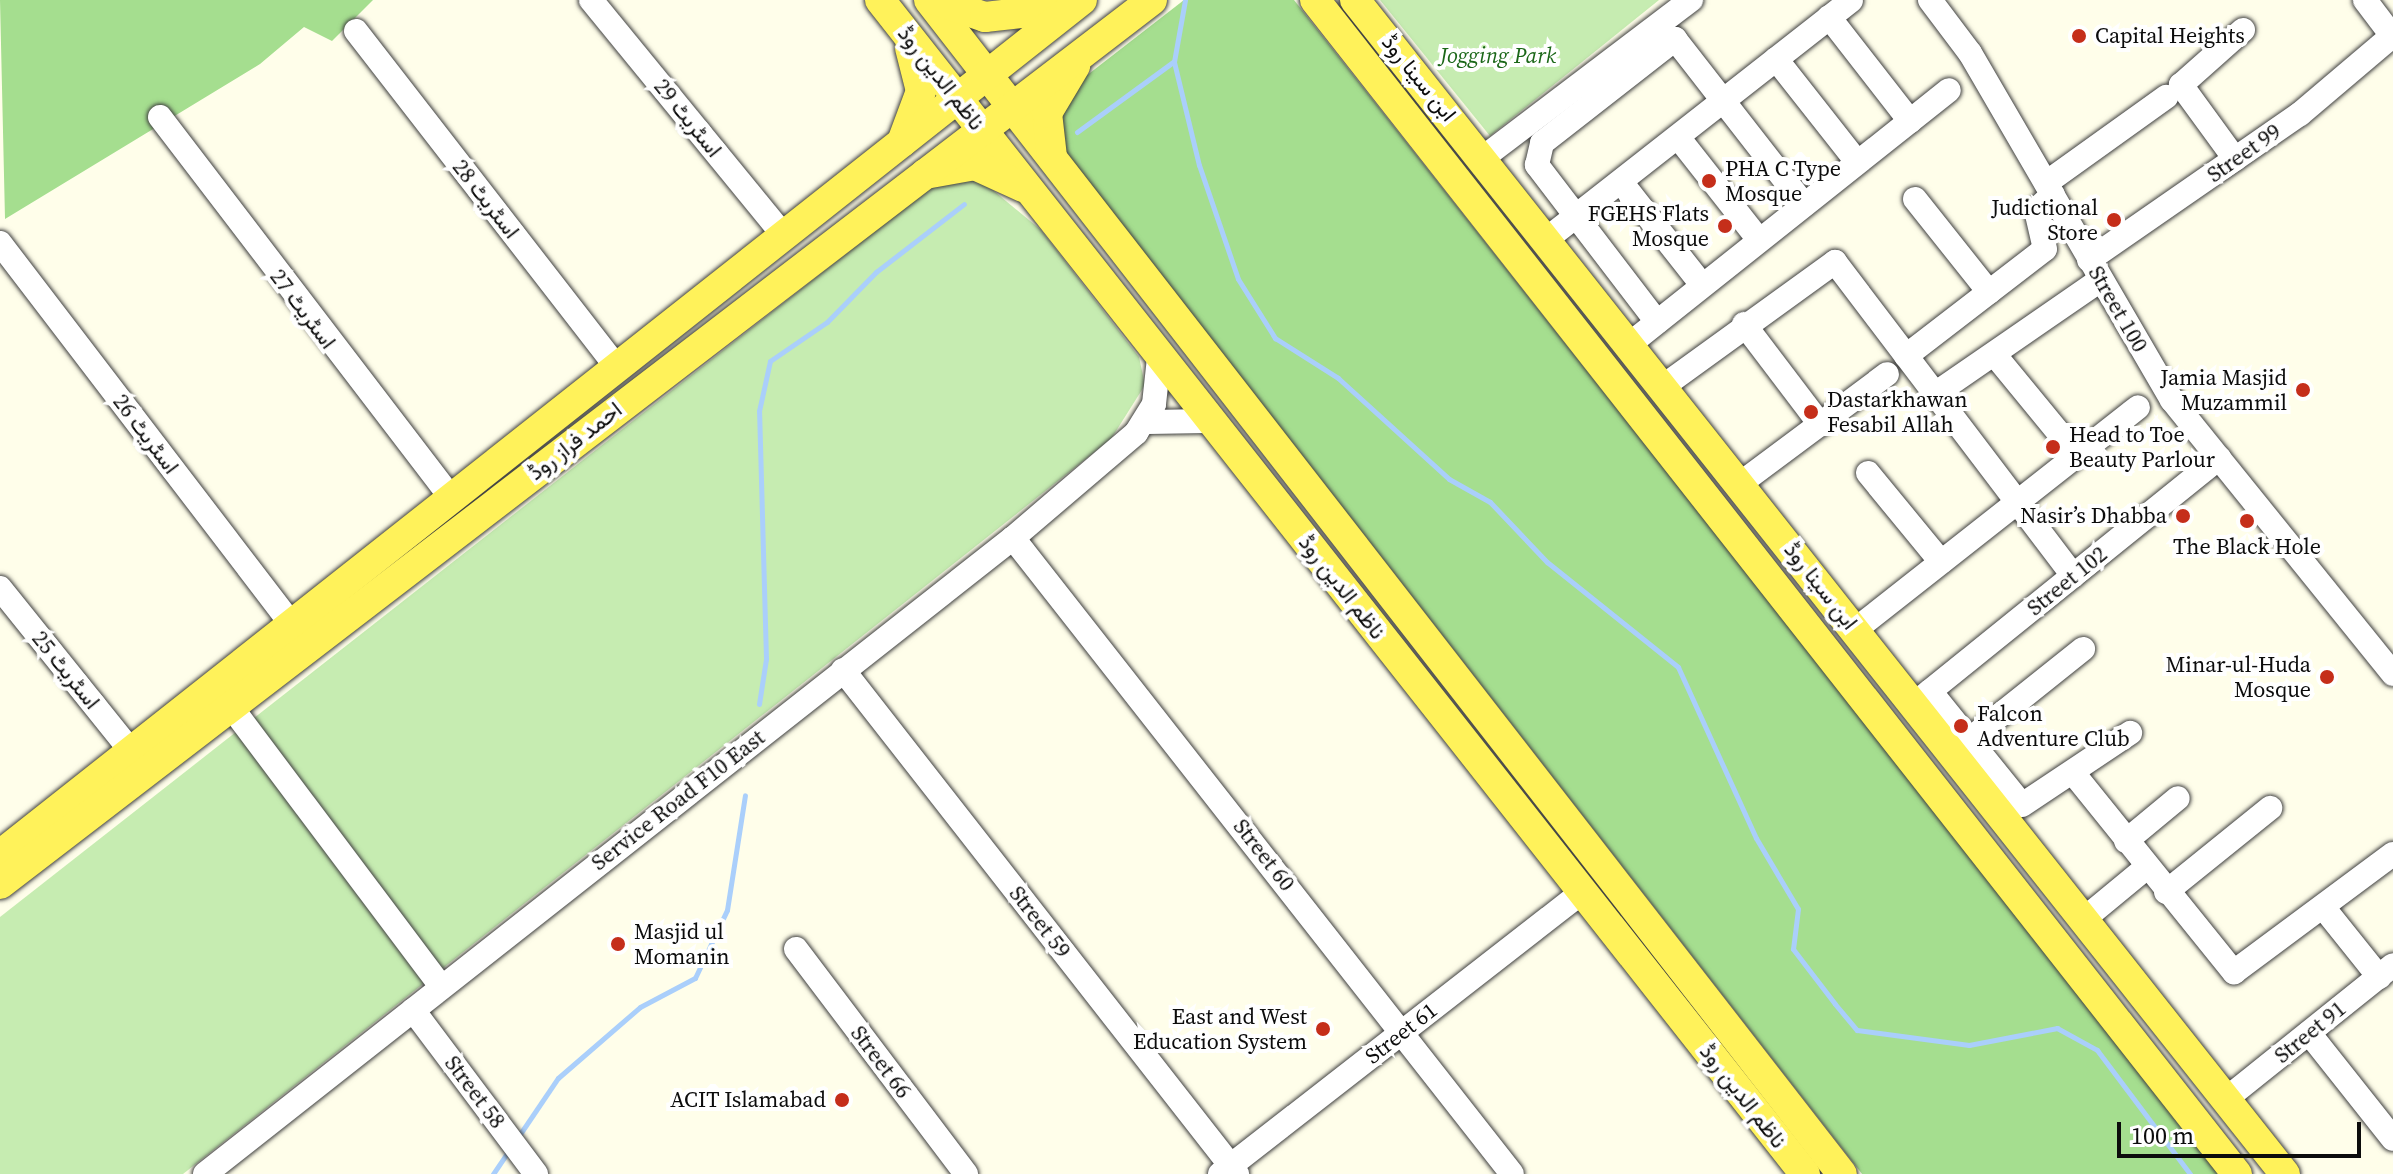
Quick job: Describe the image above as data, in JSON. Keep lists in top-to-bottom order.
{
  "streets": {
    "main road": ["ناظم الدین روڈ", "ابن سینا روڈ", "احمد فراز روڈ"],
    "street": [
      "اسٹریٹ 29",
      "Street 99",
      "اسٹریٹ 28",
      "اسٹریٹ 27",
      "Street 100",
      "اسٹریٹ 26",
      "Street 102",
      "اسٹریٹ 25",
      "Service Road F10 East",
      "Street 60",
      "Street 59",
      "Street 91",
      "Street 61",
      "Street 66",
      "Street 58"
    ]
  },
  "crossings": [
    ["ناظم الدین روڈ", "احمد فراز روڈ"],
    ["ناظم الدین روڈ", "Street 61"],
    ["ابن سینا روڈ", "Street 102"],
    ["ابن سینا روڈ", "Street 91"],
    ["اسٹریٹ 29", "احمد فراز روڈ"],
    ["Street 99", "Street 100"],
    ["اسٹریٹ 28", "احمد فراز روڈ"],
    ["اسٹریٹ 27", "احمد فراز روڈ"],
    ["Street 100", "Street 102"],
    ["اسٹریٹ 26", "احمد فراز روڈ"],
    ["احمد فراز روڈ", "اسٹریٹ 25"],
    ["Service Road F10 East", "Street 60"],
    ["Service Road F10 East", "Street 59"],
    ["Service Road F10 East", "Street 58"],
    ["Street 60", "Street 61"],
    ["Street 59", "Street 61"]
  ],
  "parks": ["Jogging Park"],
  "places": [
    "Capital Heights",
    "PHA C Type Mosque",
    "Judictional Store",
    "FGEHS Flats Mosque",
    "Jamia Masjid Muzammil",
    "Dastarkhawan Fesabil Allah",
    "Head to Toe Beauty Parlour",
    "Nasir’s Dhabba",
    "The Black Hole",
    "Minar-ul-Huda Mosque",
    "Falcon Adventure Club",
    "Masjid ul Momanin",
    "East and West Education System",
    "ACIT Islamabad"
  ],
  "scale_bar": "100 m"
}
